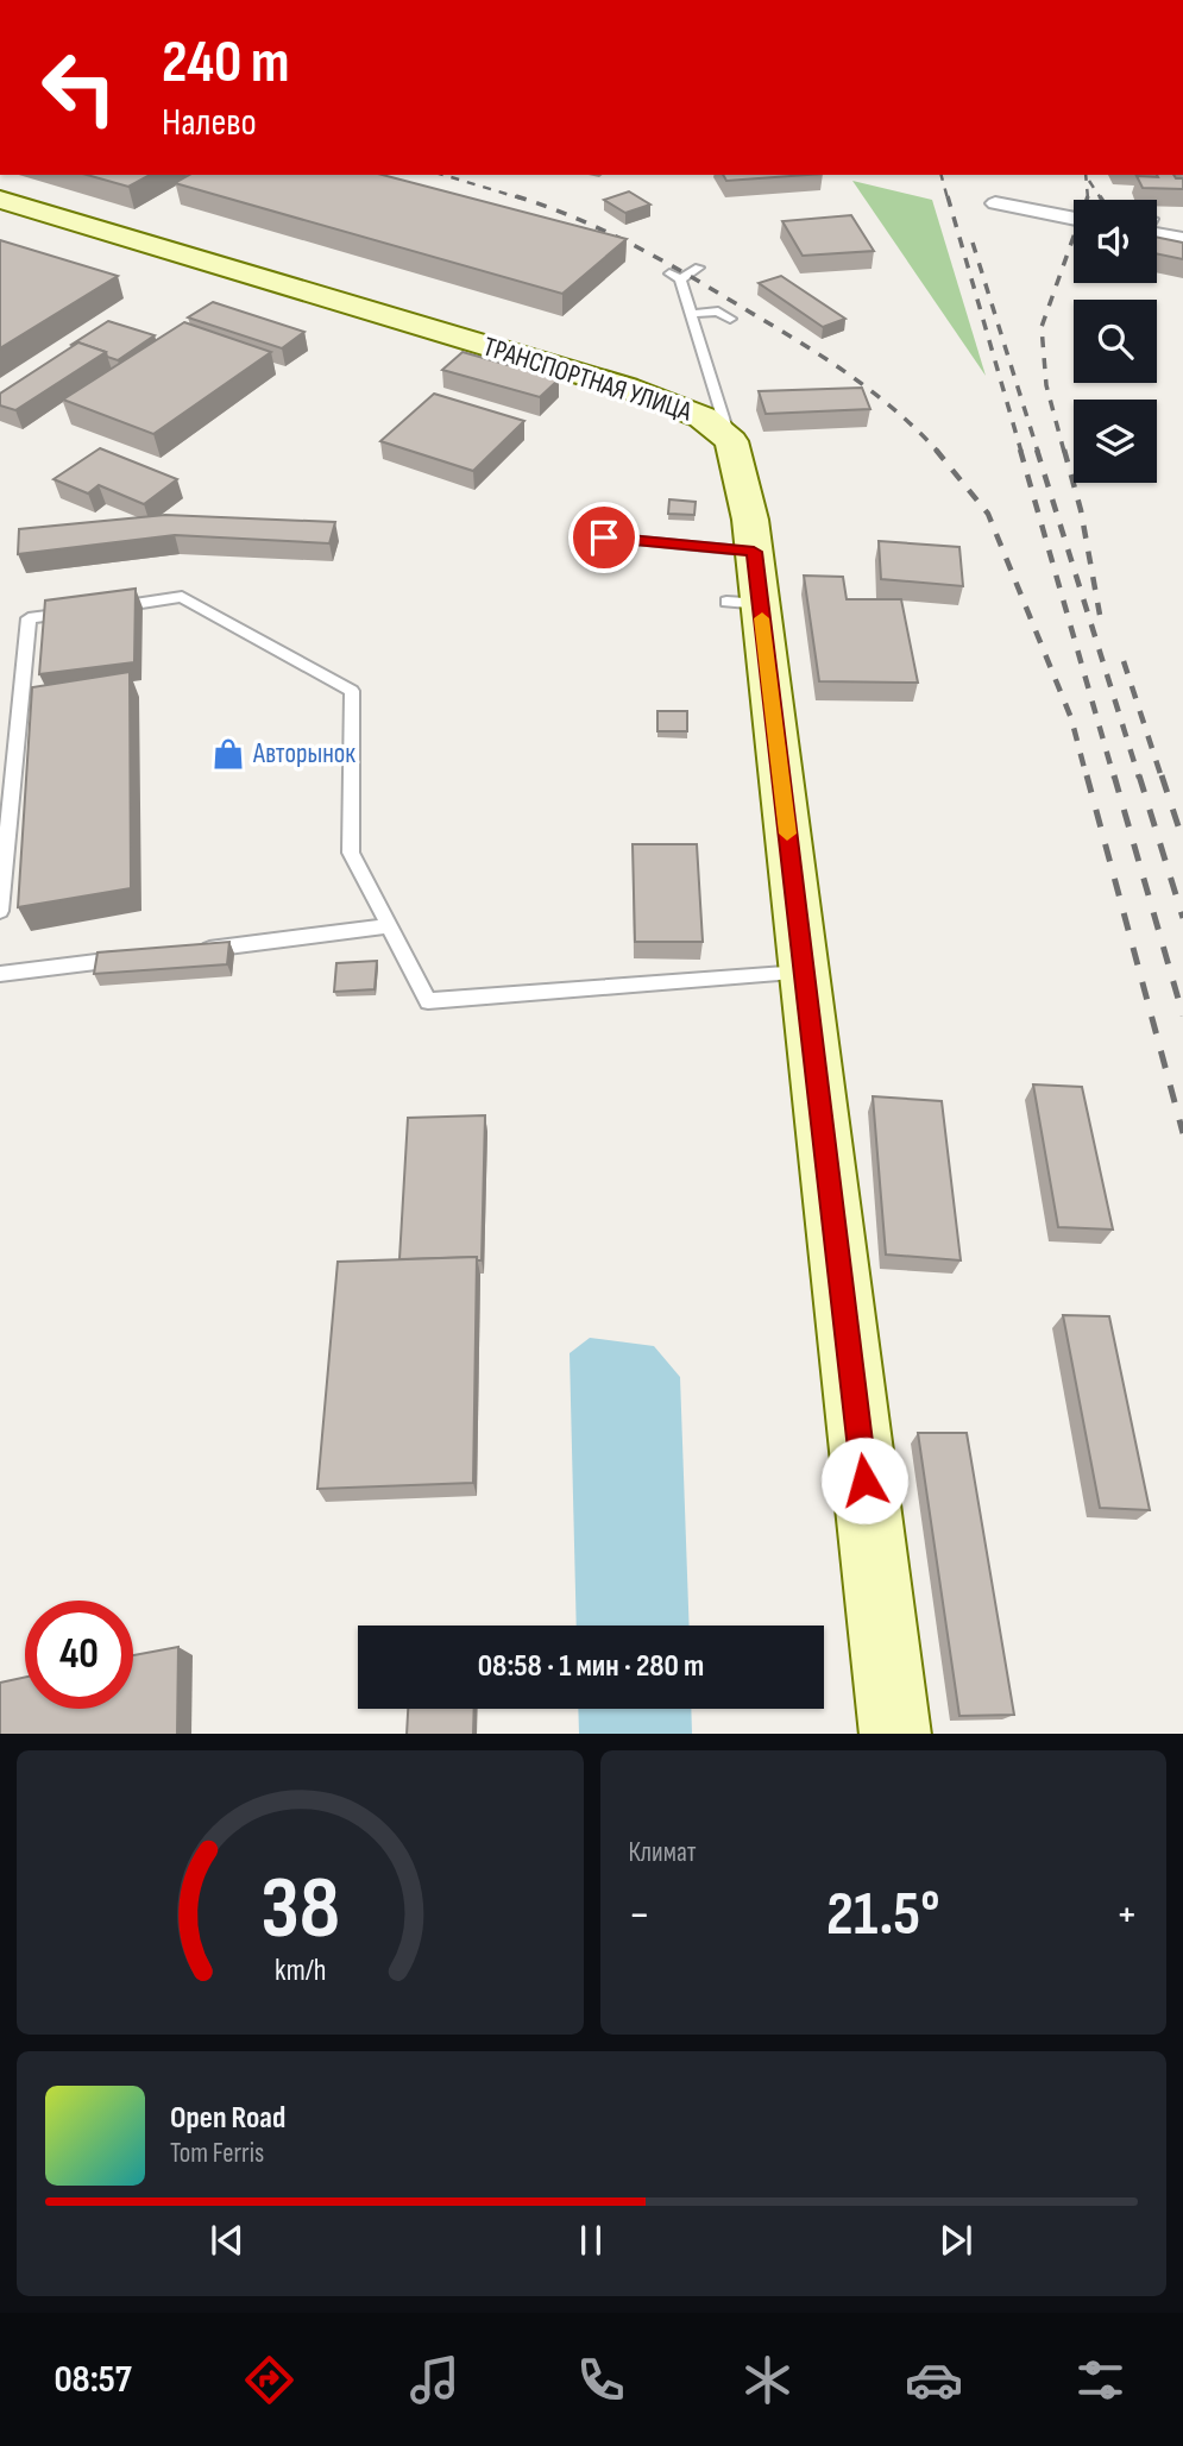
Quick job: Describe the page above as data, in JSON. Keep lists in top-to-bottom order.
{
  "streets": {
    "street": ["ТРАНСПОРТНАЯ УЛИЦА"]
  },
  "places": {
    "shop": ["Авторынок"]
  },
  "page": {
    "turn": ["240 m", "Налево"],
    "limit": "40",
    "trip": "08:58 · 1 мин · 280 m",
    "tile": "Климат",
    "heat": ["−", "21.5°", "+"],
    "song": ["Open Road", "Tom Ferris"],
    "tabs": "08:57",
    "gauge": ["38", "km/h"]
  }
}
